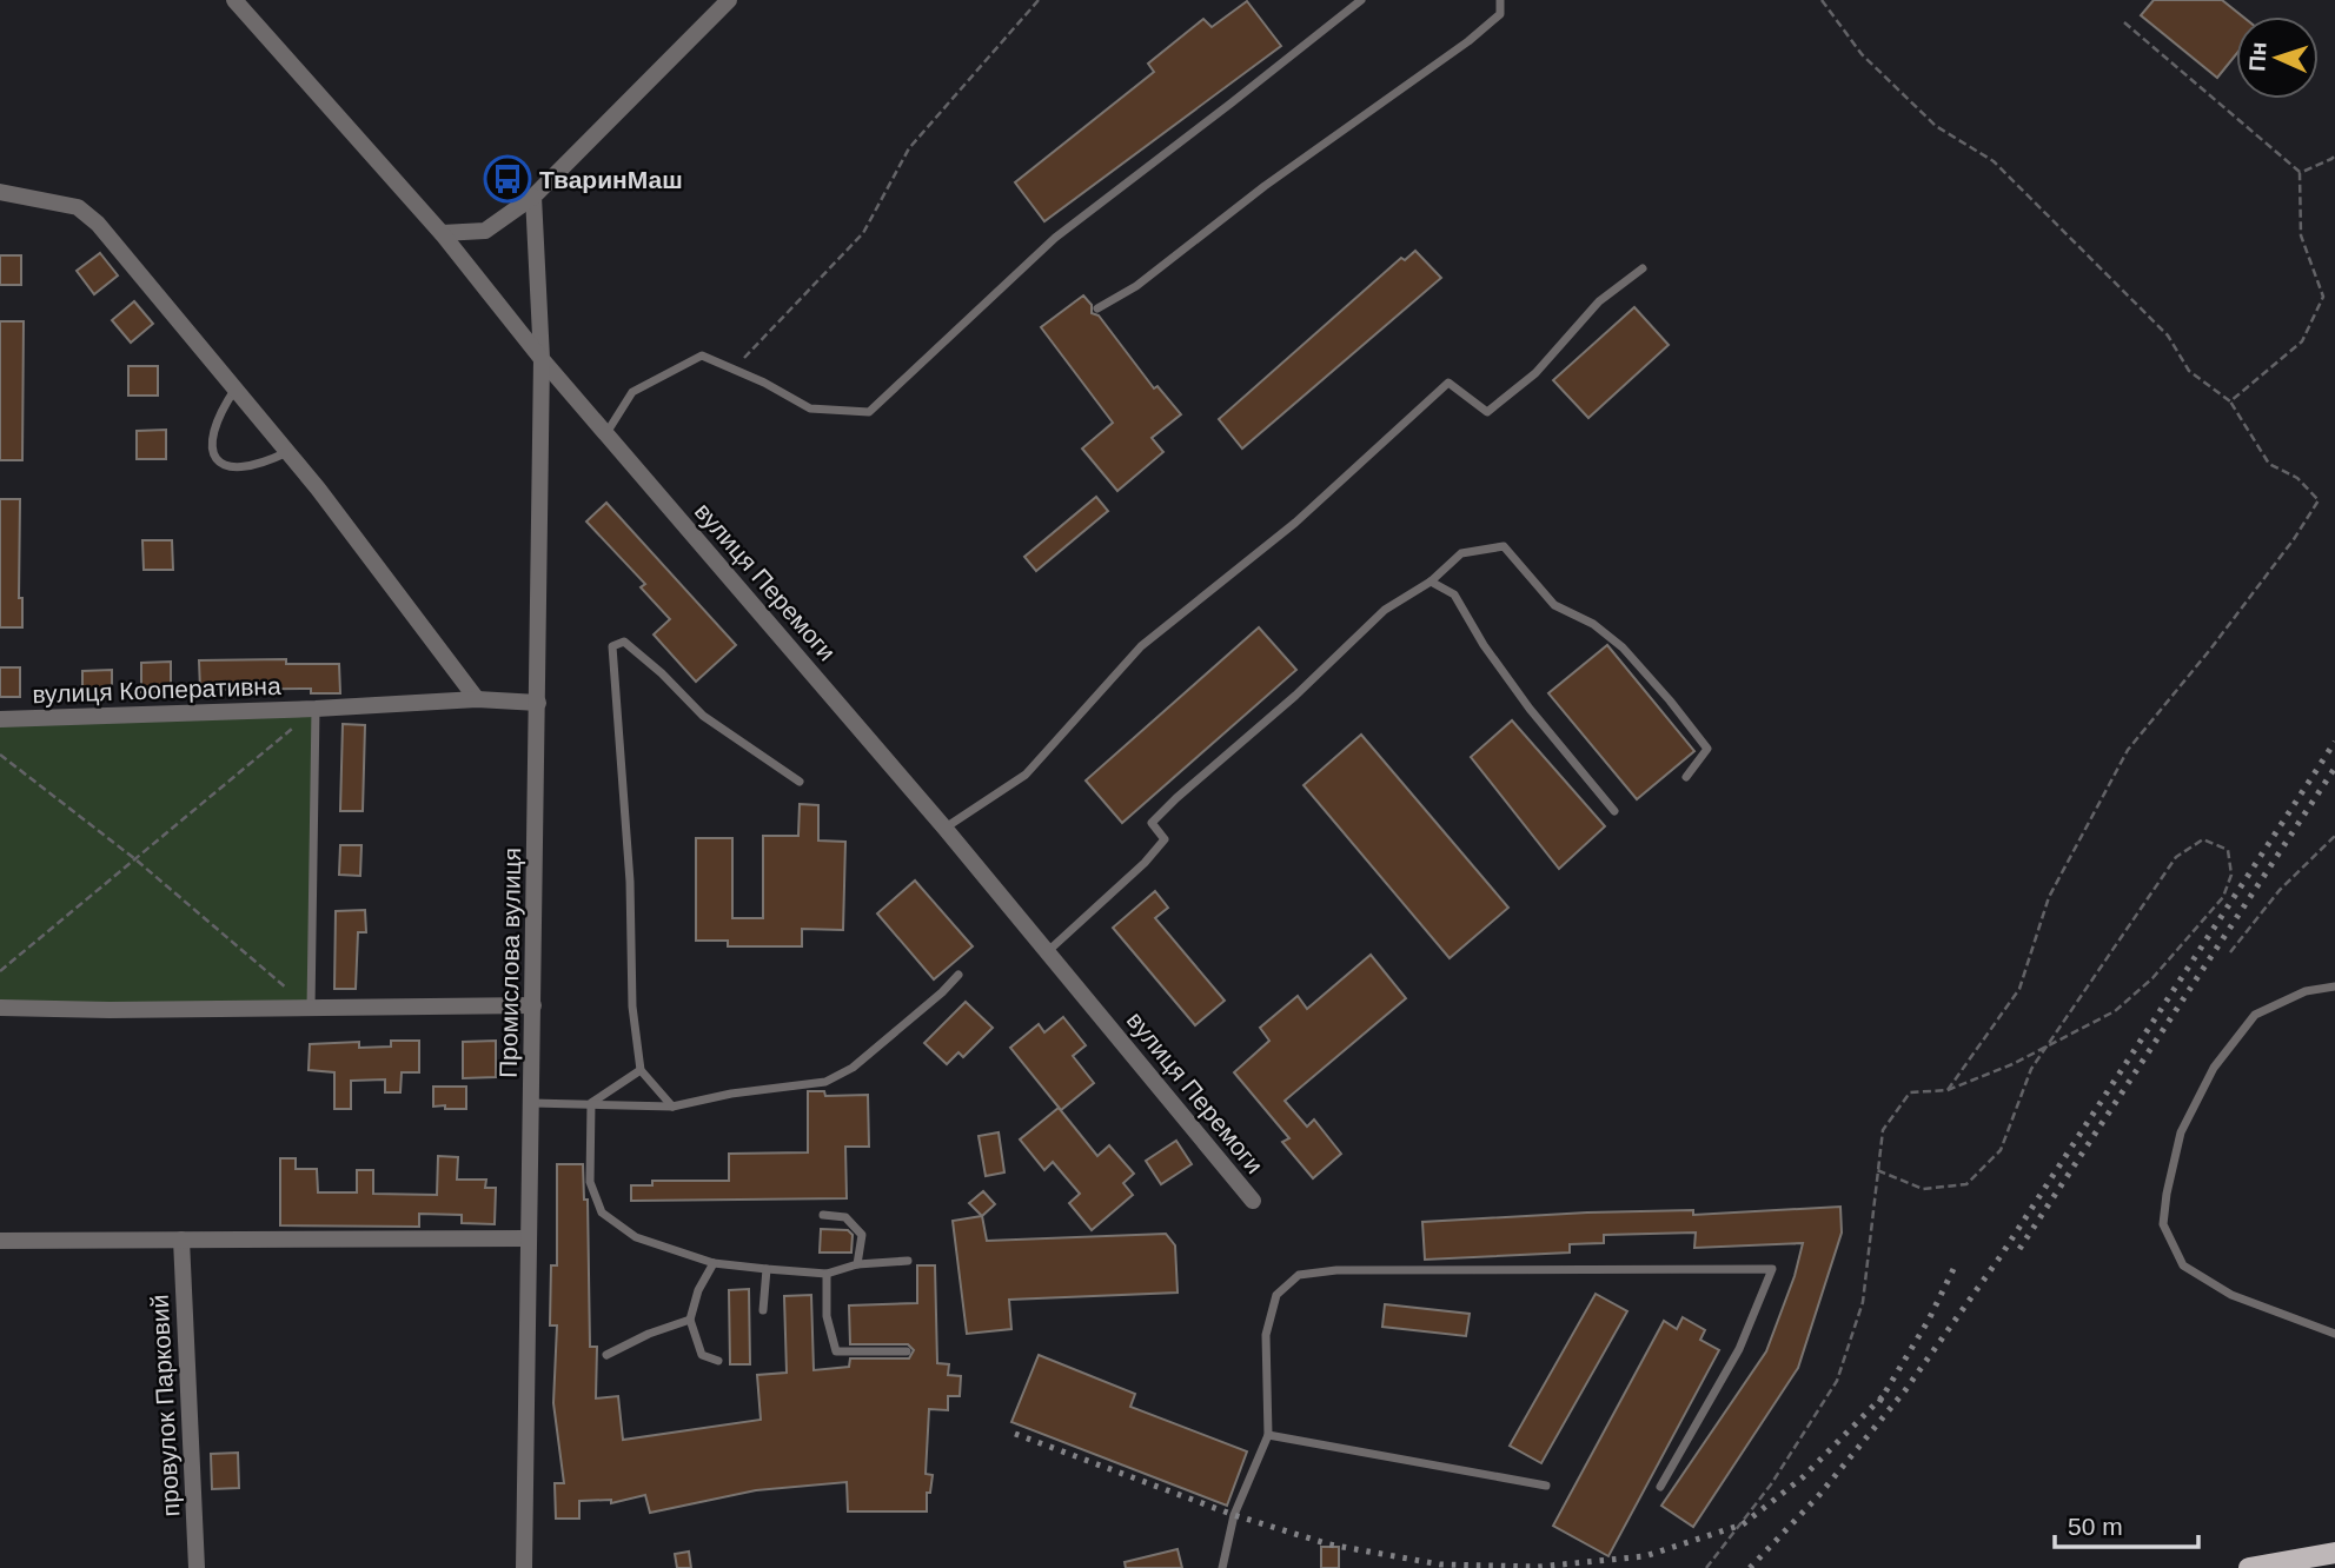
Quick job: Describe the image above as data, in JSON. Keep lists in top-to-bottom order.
{
  "streets": {
    "street": [
      "вулиця Перемоги",
      "вулиця Кооперативна",
      "Промислова вулиця",
      "провулок Парковий"
    ]
  },
  "crossings": [
    ["вулиця Перемоги", "Промислова вулиця"],
    ["вулиця Кооперативна", "Промислова вулиця"]
  ],
  "places": {
    "bus stop": ["ТваринМаш"]
  },
  "scale_bar": "50 m",
  "north": "left"
}
